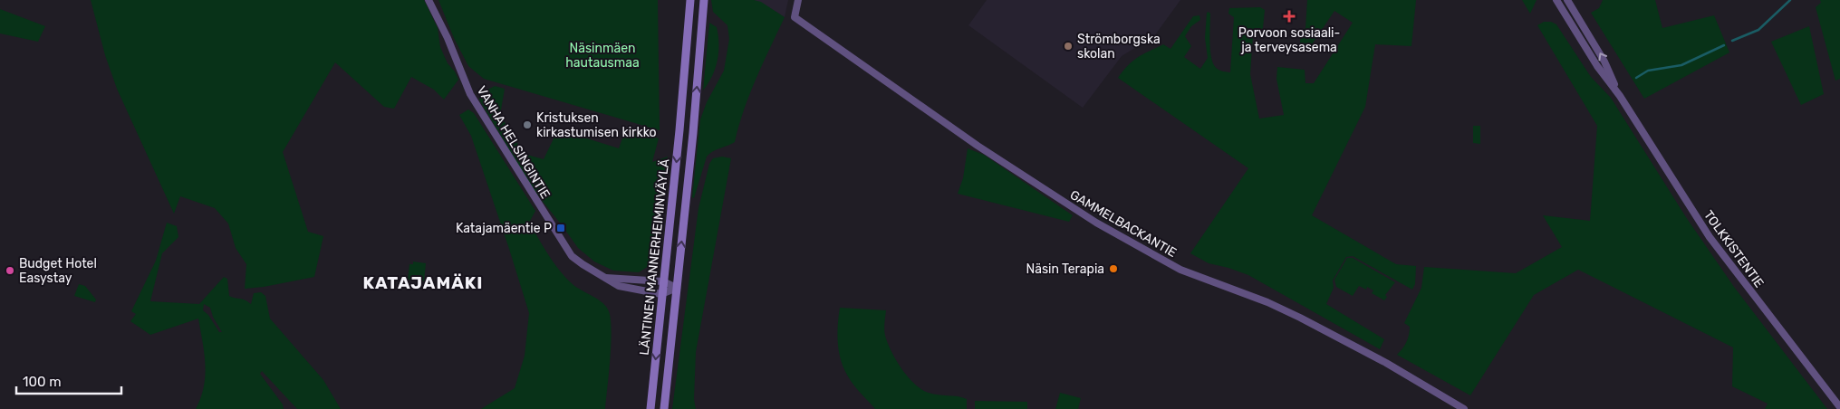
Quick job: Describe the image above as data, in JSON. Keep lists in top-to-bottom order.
{
  "streets": {
    "main road": ["LÄNTINEN MANNERHEIMINVÄYLÄ"],
    "street": ["VANHA HELSINGINTIE", "GAMMELBACKANTIE", "TOLKKISTENTIE"]
  },
  "crossings": [
    ["VANHA HELSINGINTIE", "LÄNTINEN MANNERHEIMINVÄYLÄ"]
  ],
  "districts": ["KATAJAMÄKI"],
  "parks": ["Näsinmäen hautausmaa"],
  "places": {
    "health": ["Porvoon sosiaali- ja terveysasema"],
    "other": [
      "Strömborgska skolan",
      "Kristuksen kirkastumisen kirkko",
      "Näsin Terapia",
      "Budget Hotel Easystay"
    ],
    "transit": ["Katajamäentie P"]
  },
  "scale_bar": "100 m"
}
